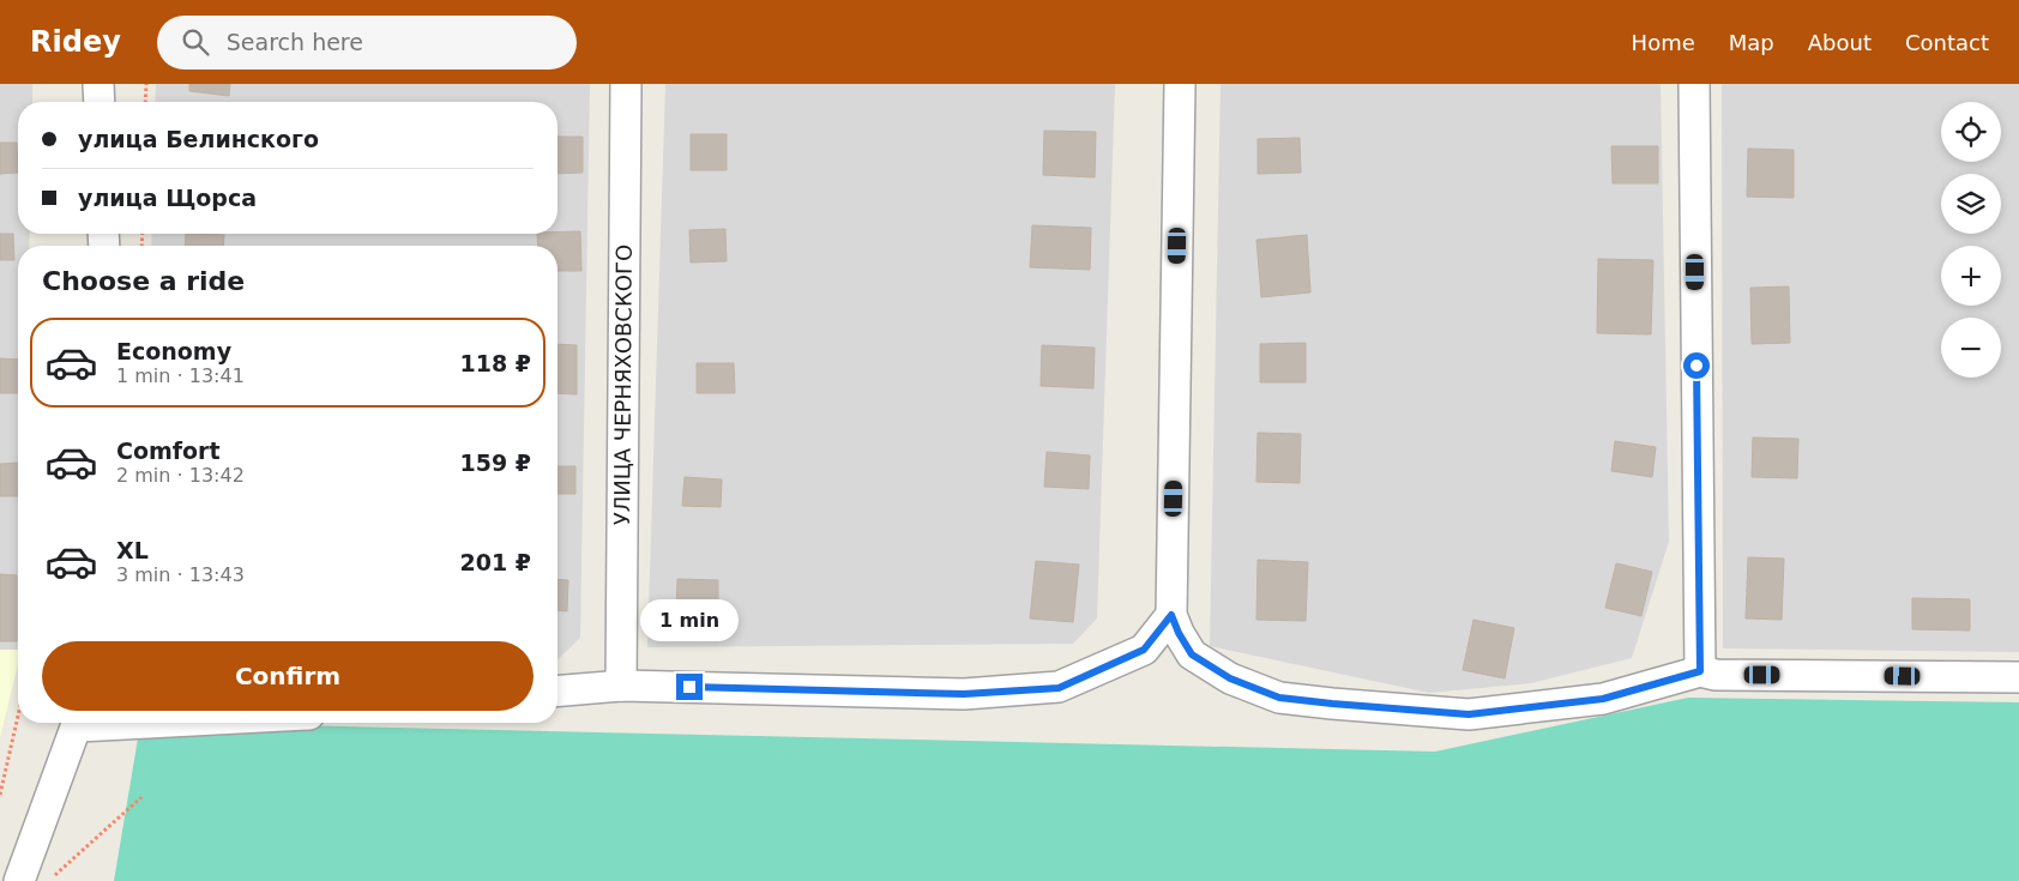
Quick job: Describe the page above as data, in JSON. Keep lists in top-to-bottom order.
{
  "streets": {
    "street": ["УЛИЦА ЧЕРНЯХОВСКОГО"]
  },
  "page": {
    "header": "Ridey",
    "search": "Search here",
    "nav": [
      "Home",
      "Map",
      "About",
      "Contact"
    ],
    "map_buttons": ["+", "−"],
    "banner": ["улица Белинского", "улица Щорса"],
    "heading": "Choose a ride",
    "list": [
      {
        "name": "Economy",
        "note": "1 min · 13:41",
        "value": "118 ₽"
      },
      {
        "name": "Comfort",
        "note": "2 min · 13:42",
        "value": "159 ₽"
      },
      {
        "name": "XL",
        "note": "3 min · 13:43",
        "value": "201 ₽"
      }
    ],
    "bubble": "1 min",
    "buttons": "Confirm"
  }
}
